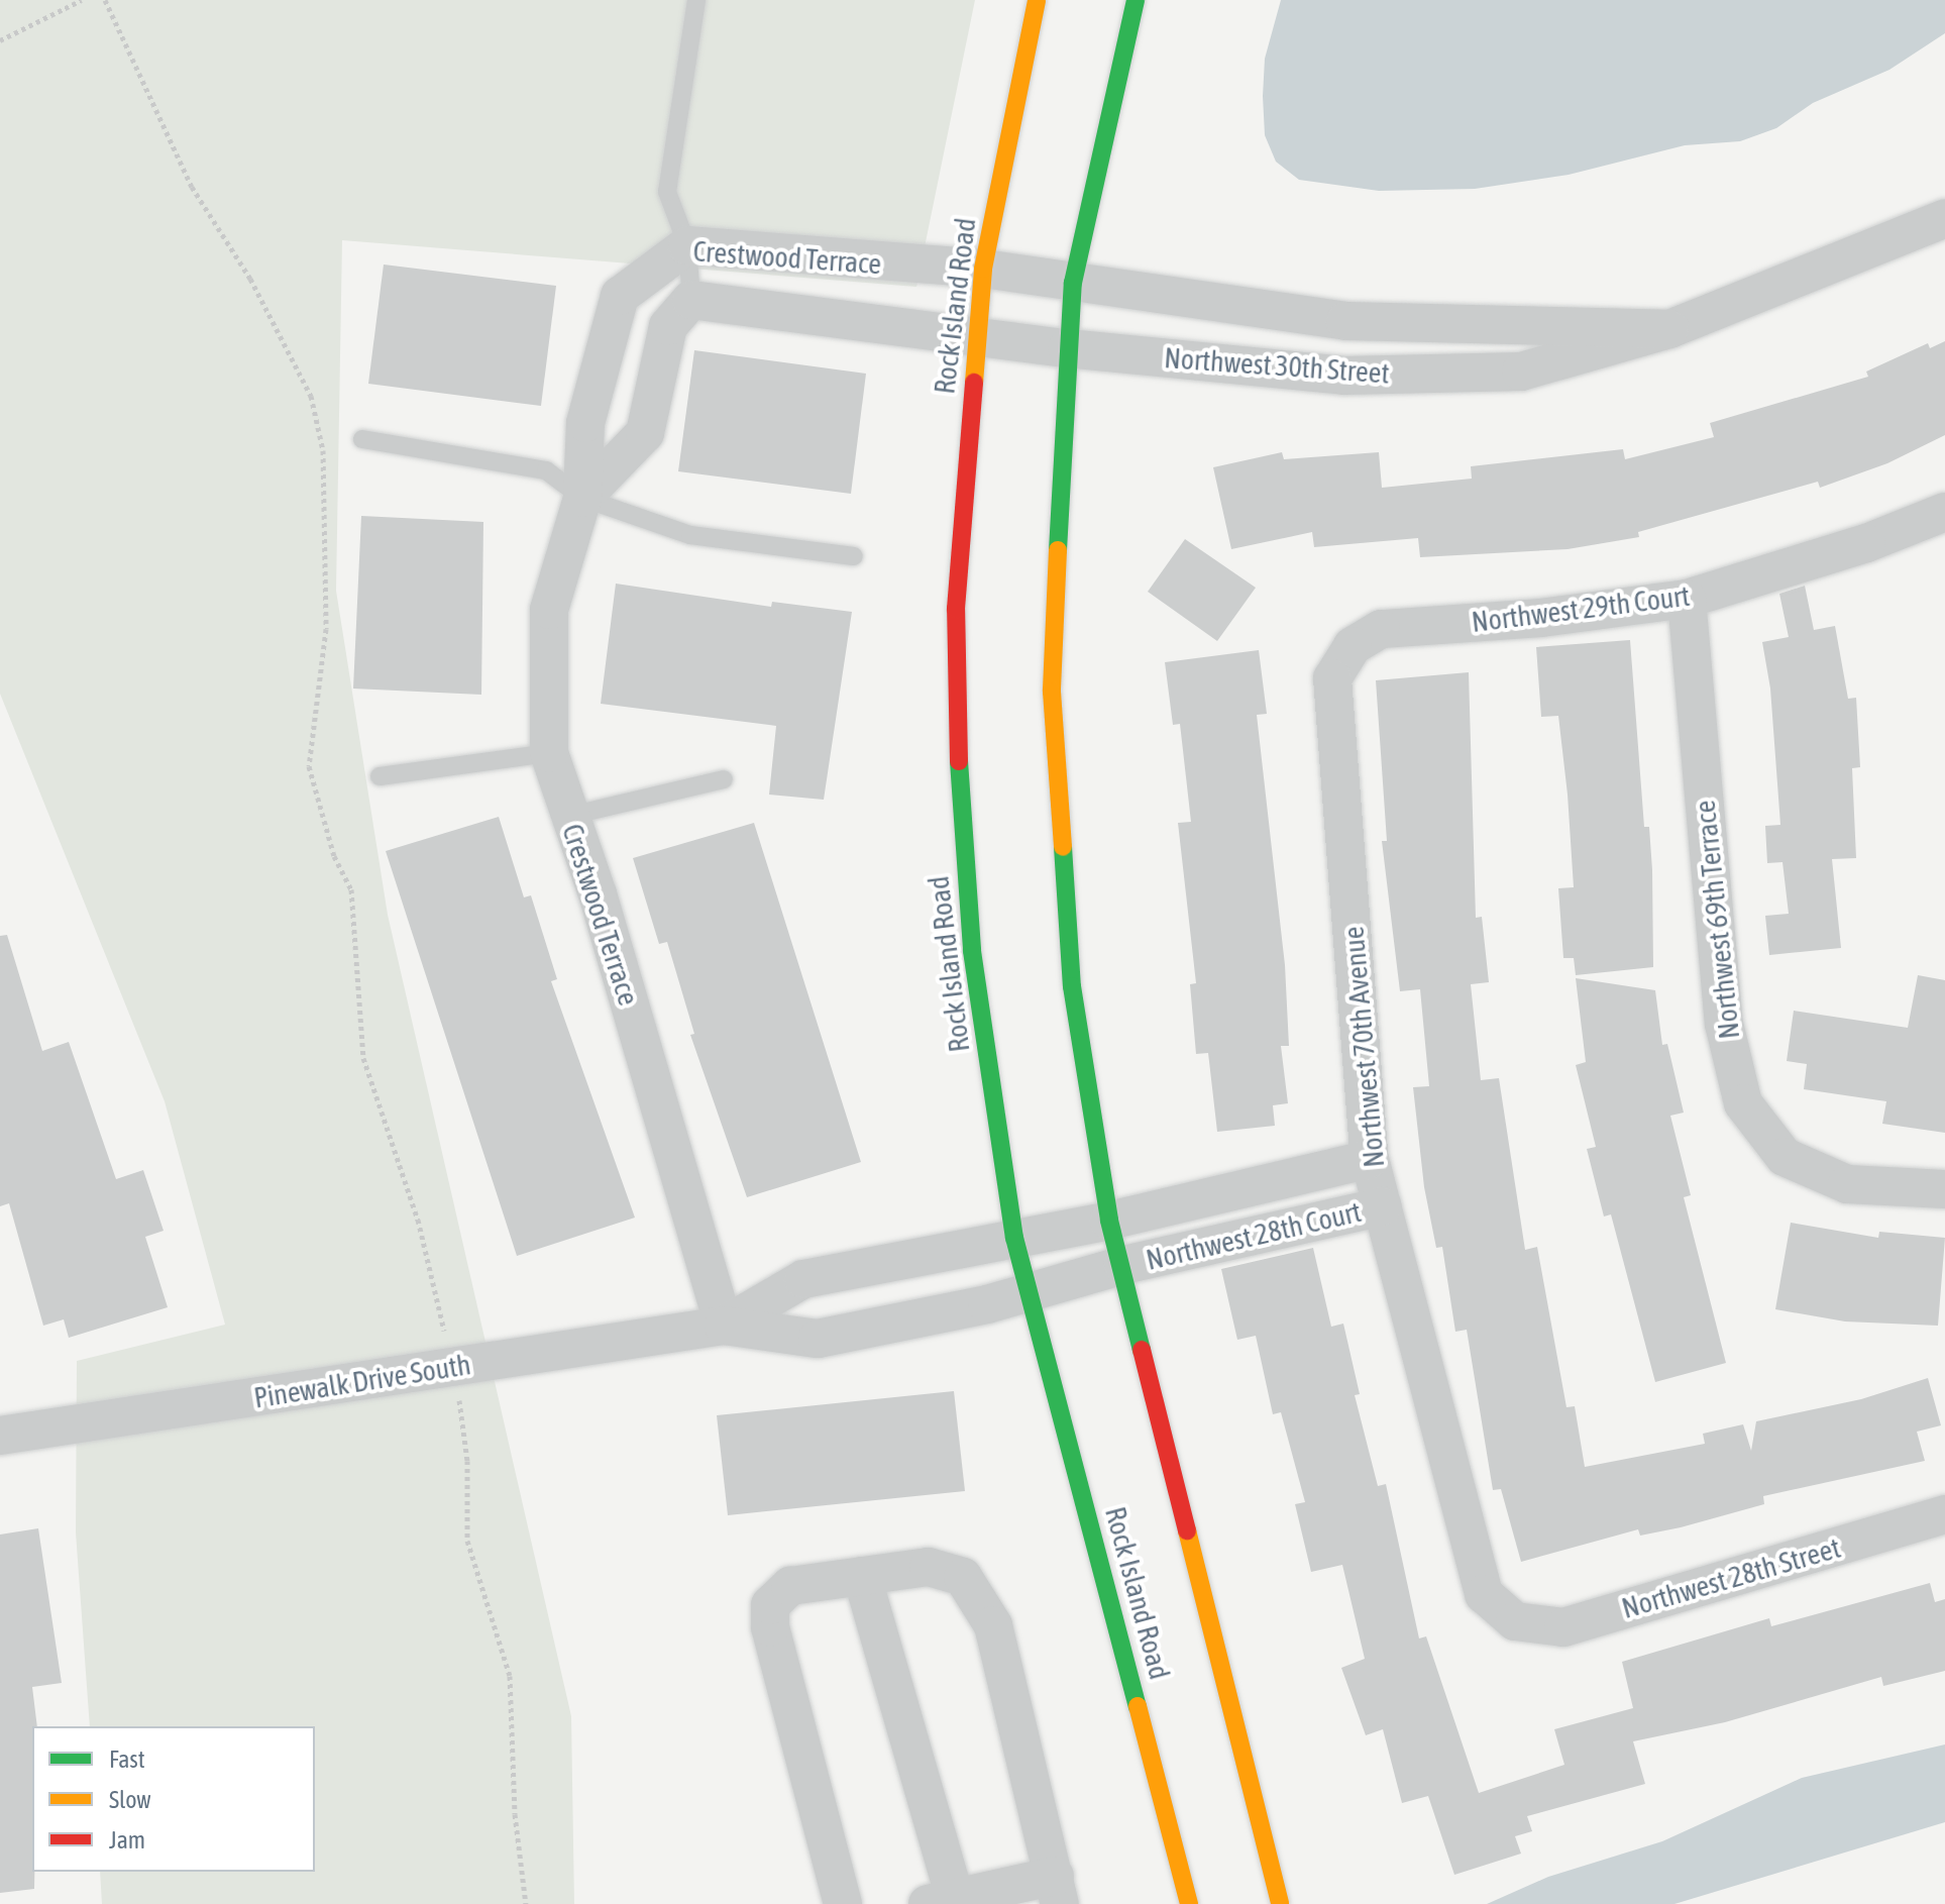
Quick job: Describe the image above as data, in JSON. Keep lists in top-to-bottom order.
{
  "streets": {
    "main road": ["Rock Island Road"],
    "street": [
      "Crestwood Terrace",
      "Northwest 30th Street",
      "Northwest 29th Court",
      "Northwest 69th Terrace",
      "Northwest 70th Avenue",
      "Northwest 28th Court",
      "Pinewalk Drive South",
      "Northwest 28th Street"
    ]
  },
  "crossings": [
    ["Crestwood Terrace", "Rock Island Road"],
    ["Crestwood Terrace", "Northwest 30th Street"],
    ["Crestwood Terrace", "Pinewalk Drive South"],
    ["Rock Island Road", "Northwest 30th Street"],
    ["Rock Island Road", "Pinewalk Drive South"],
    ["Northwest 29th Court", "Northwest 69th Terrace"],
    ["Northwest 29th Court", "Northwest 70th Avenue"],
    ["Northwest 70th Avenue", "Northwest 28th Court"],
    ["Northwest 70th Avenue", "Northwest 28th Street"],
    ["Northwest 28th Court", "Pinewalk Drive South"]
  ],
  "legend": ["Fast", "Slow", "Jam"]
}
